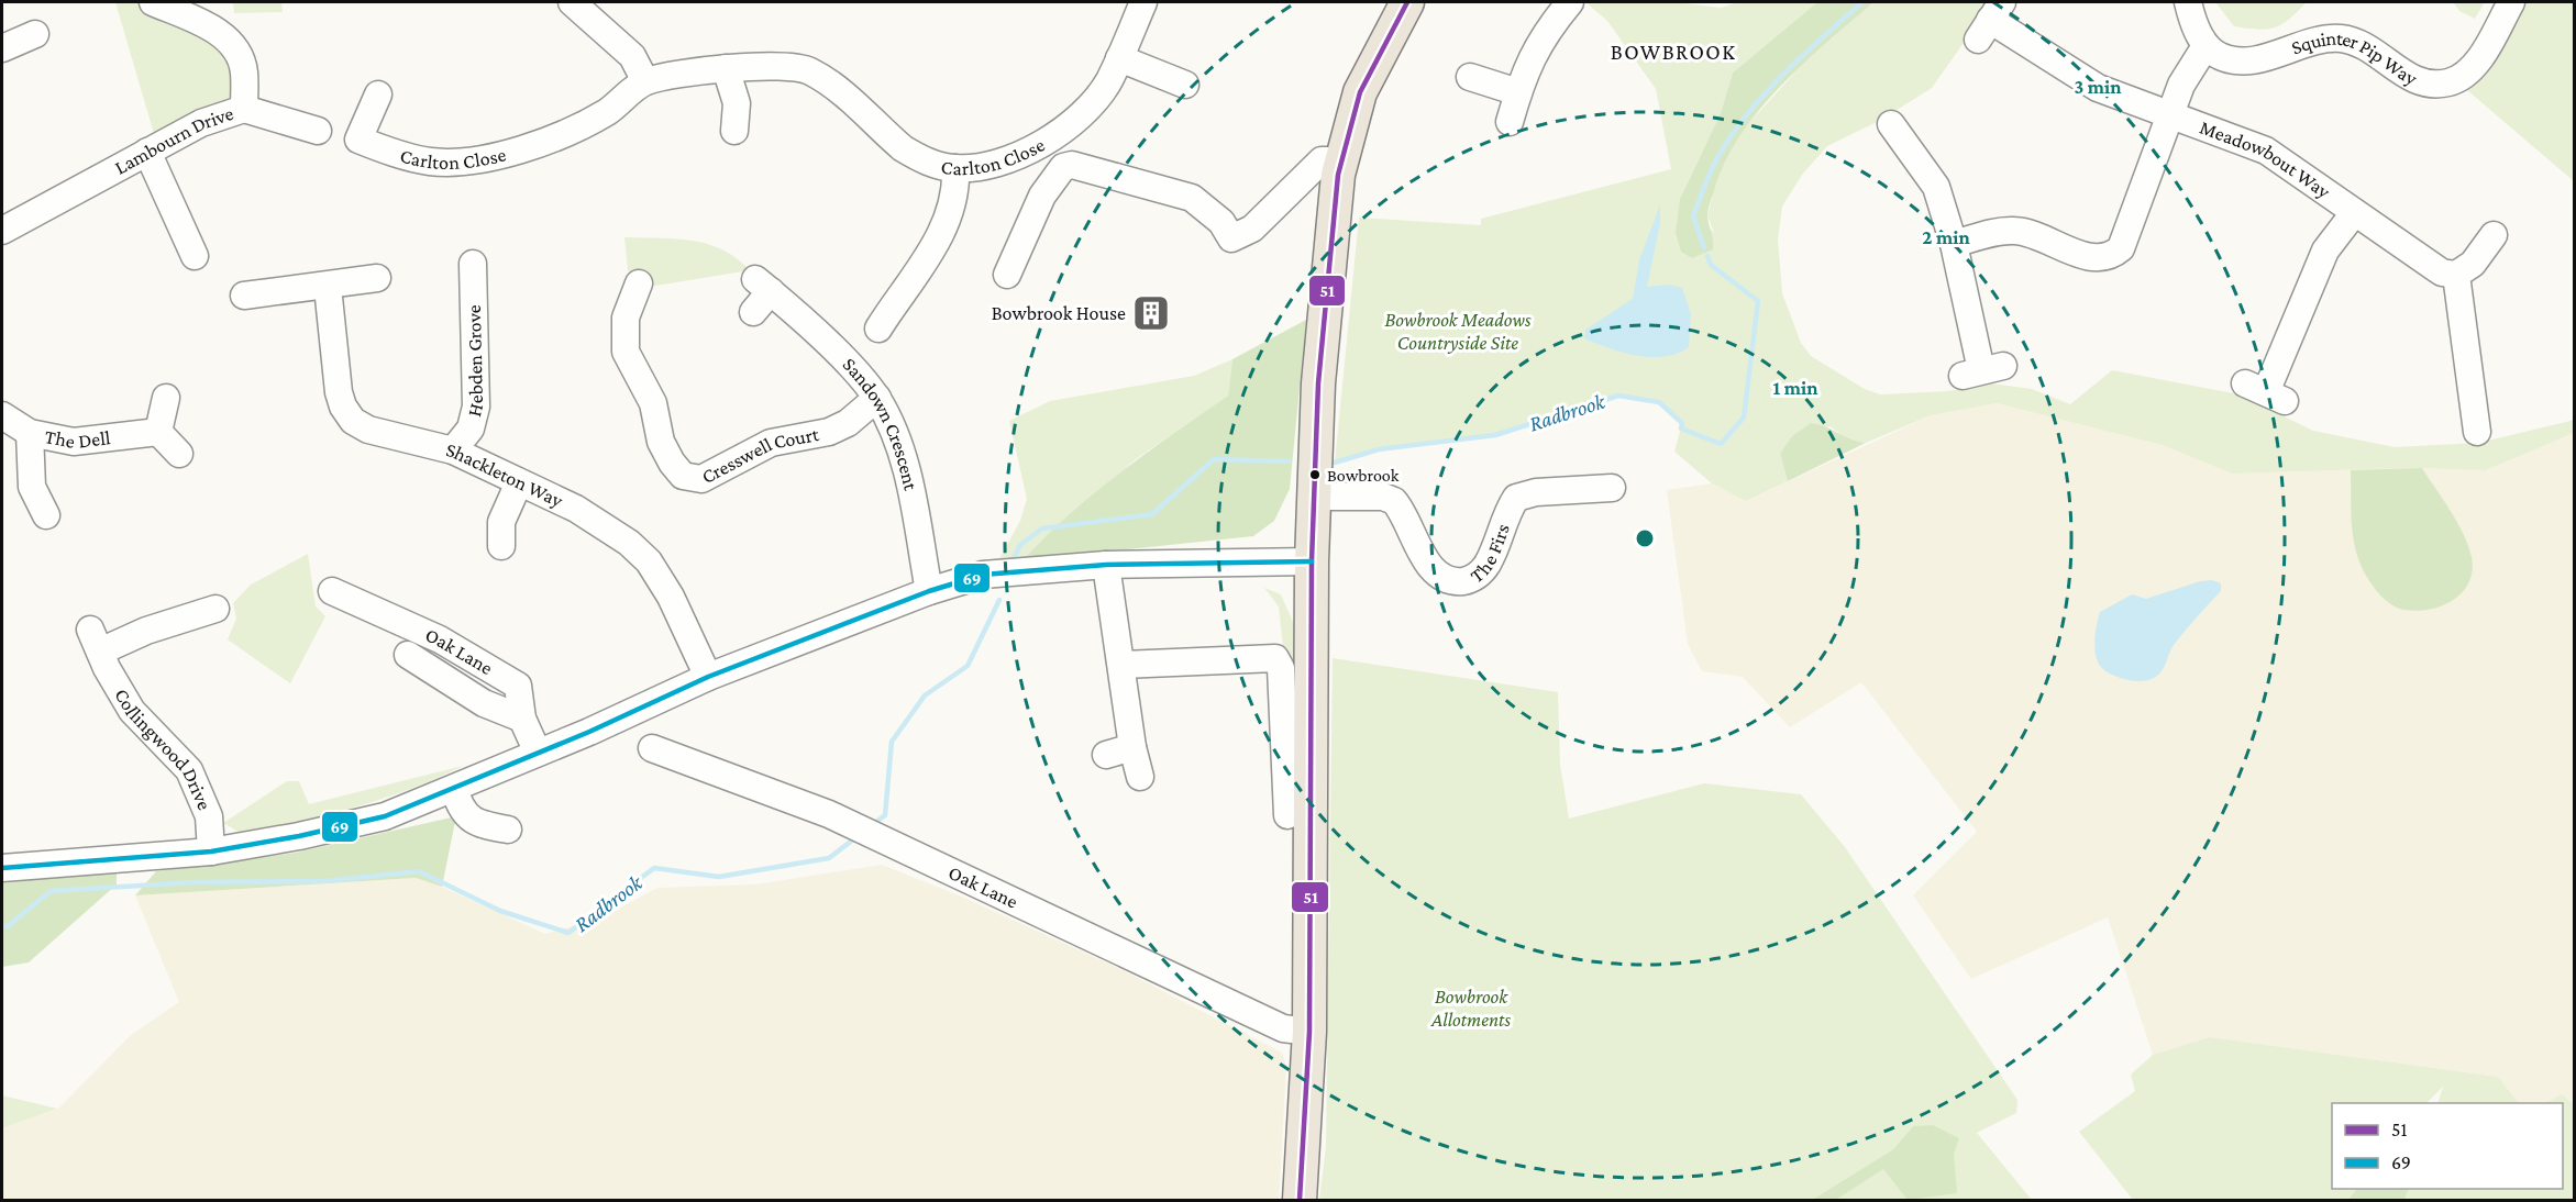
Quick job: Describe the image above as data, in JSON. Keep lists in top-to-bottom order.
{
  "streets": {
    "street": [
      "Squinter Pip Way",
      "Lambourn Drive",
      "Carlton Close",
      "Meadowbout Way",
      "Hebden Grove",
      "Sandown Crescent",
      "The Dell",
      "Cresswell Court",
      "Shackleton Way",
      "The Firs",
      "Oak Lane",
      "Collingwood Drive"
    ]
  },
  "crossings": [
    ["Squinter Pip Way", "Meadowbout Way"],
    ["Lambourn Drive", "Carlton Close"],
    ["Hebden Grove", "Shackleton Way"],
    ["Sandown Crescent", "Cresswell Court"]
  ],
  "districts": ["BOWBROOK"],
  "water": ["Radbrook"],
  "parks": ["Bowbrook Meadows Countryside Site", "Bowbrook Allotments"],
  "places": {
    "building": ["Bowbrook House"],
    "other": ["Bowbrook"]
  },
  "lines": ["transit line 51", "transit line 69"],
  "legend": ["51", "69"],
  "rings": ["3 min", "2 min", "1 min"]
}
